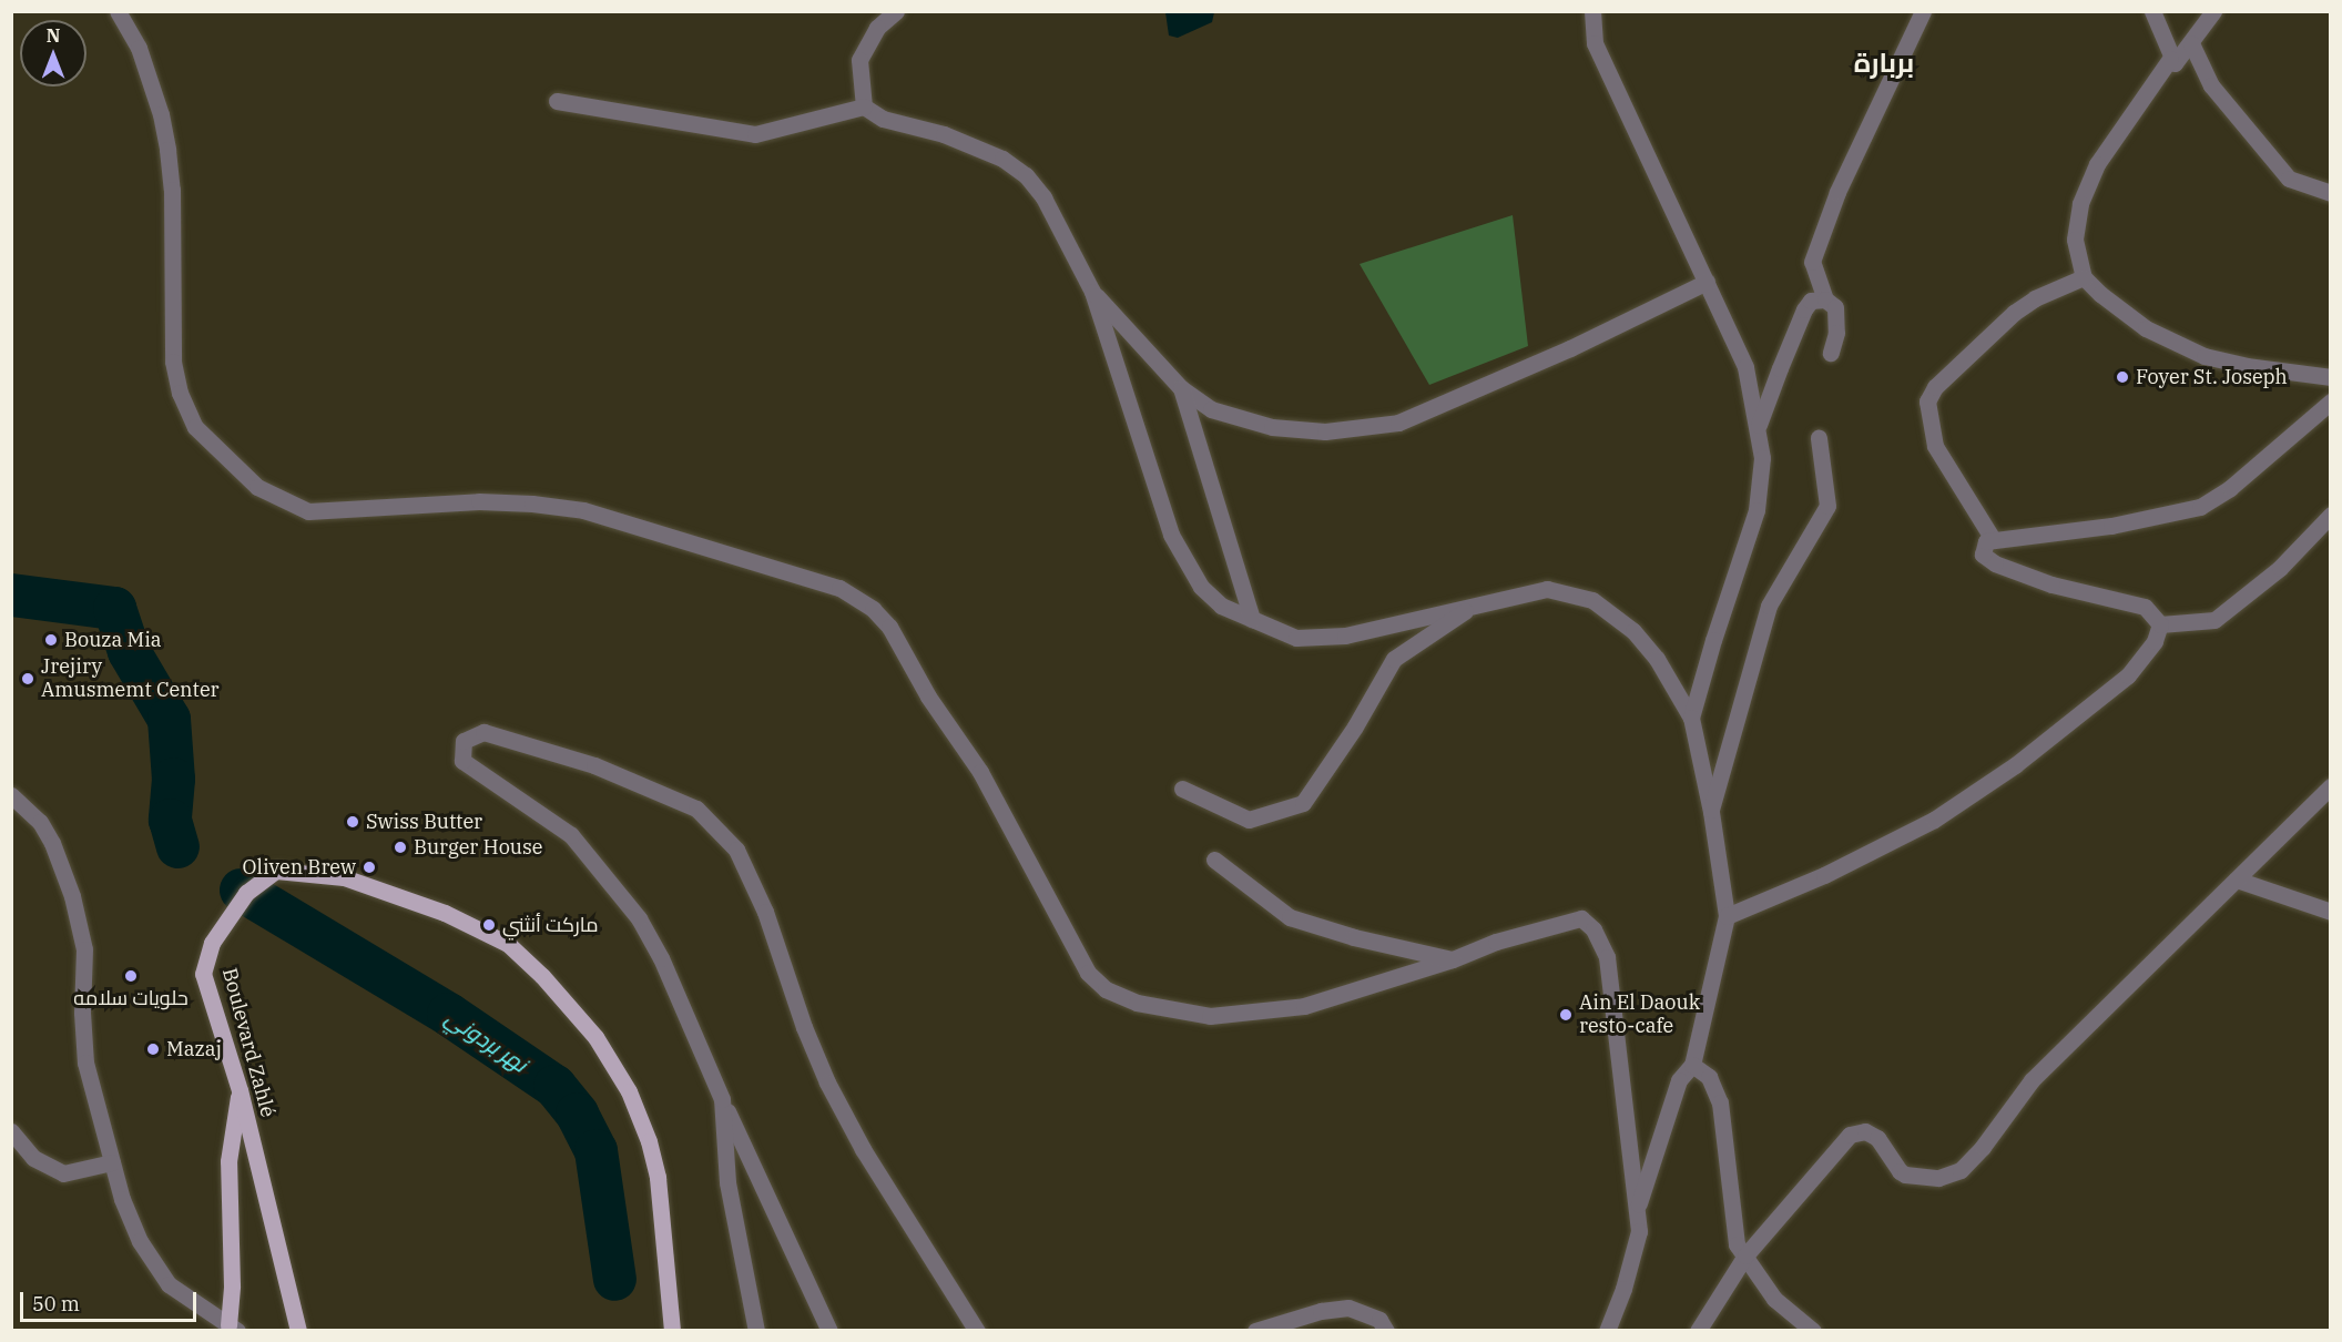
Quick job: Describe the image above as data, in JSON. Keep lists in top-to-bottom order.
{
  "streets": {
    "main road": ["Boulevard Zahlé"]
  },
  "districts": ["بربارة"],
  "water": ["نهر بردوني"],
  "places": [
    "Foyer St. Joseph",
    "Bouza Mia",
    "Jrejiry Amusmemt Center",
    "Swiss Butter",
    "Burger House",
    "Oliven Brew",
    "ماركت أنثني",
    "حلويات سلامه",
    "Ain El Daouk resto-cafe",
    "Mazaj"
  ],
  "scale_bar": "50 m",
  "north": "top"
}
